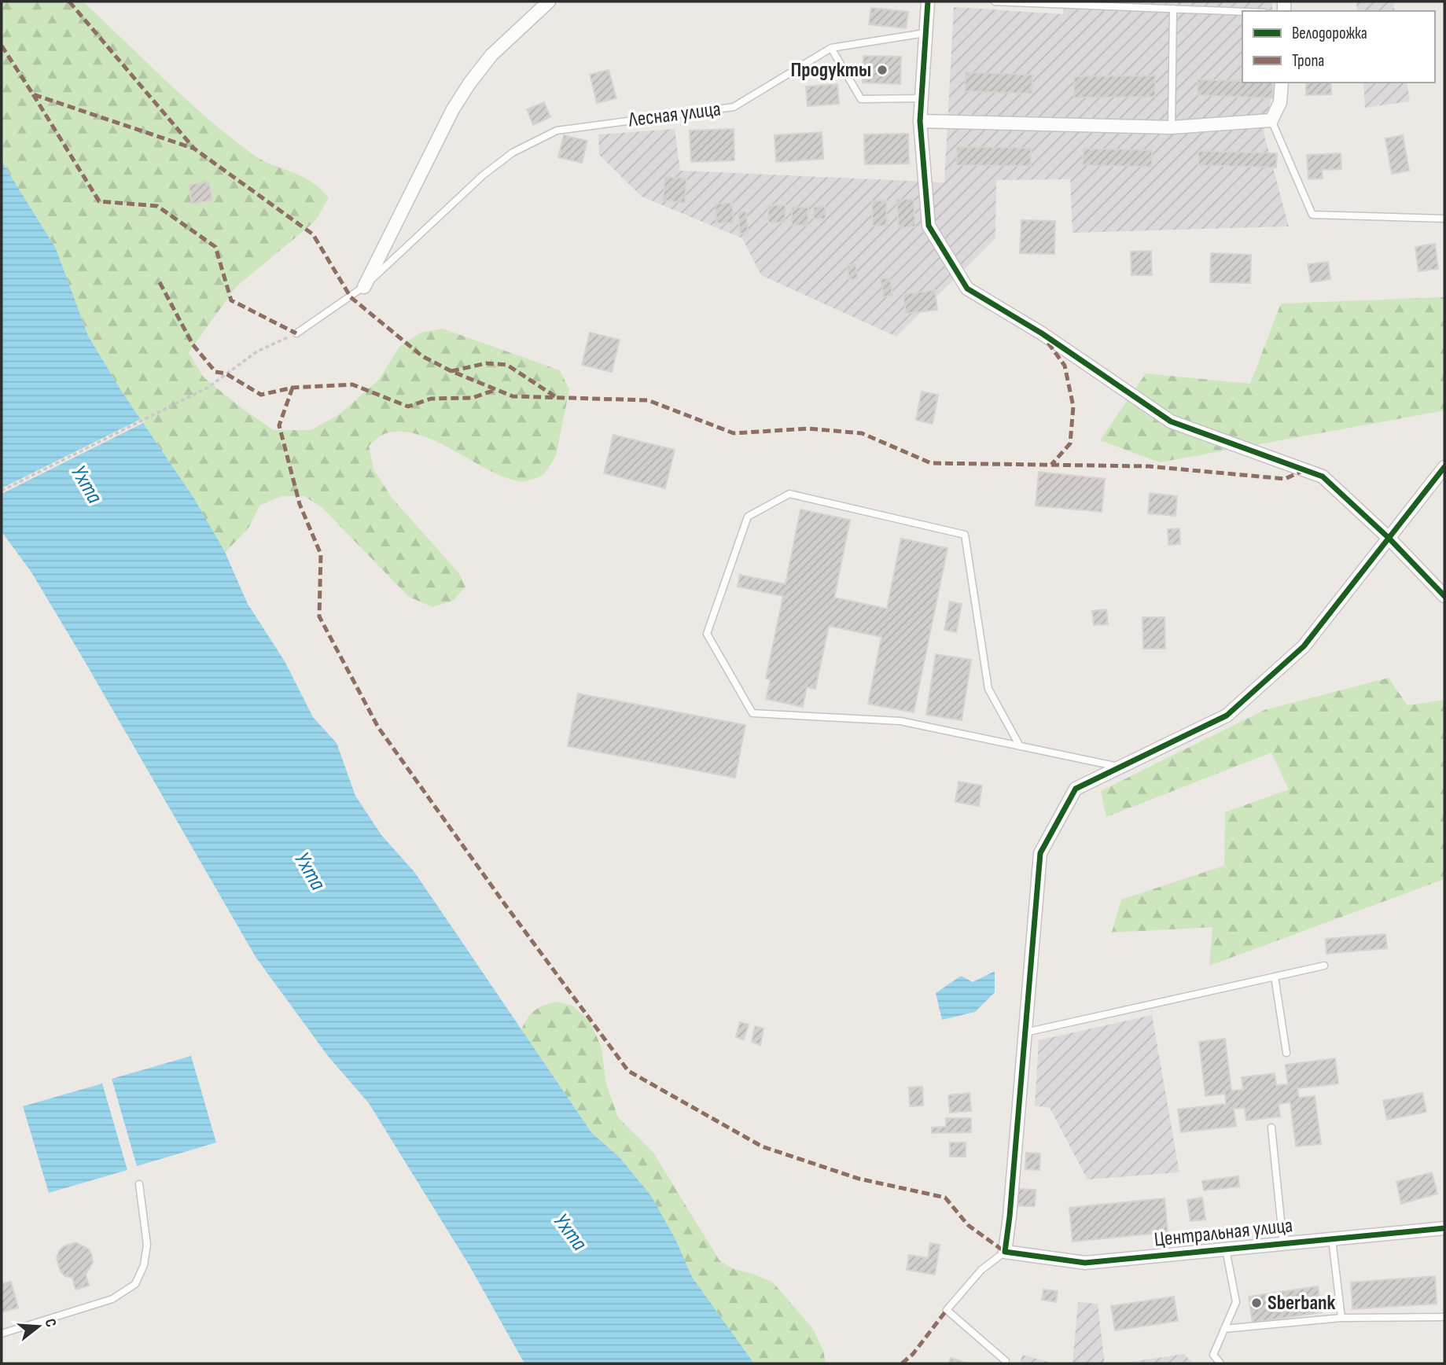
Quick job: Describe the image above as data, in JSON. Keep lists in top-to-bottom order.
{
  "streets": {
    "street": ["Центральная улица"],
    "lane": ["Лесная улица"]
  },
  "water": ["Ухта"],
  "places": ["Продукты", "Sberbank"],
  "legend": ["Велодорожка", "Тропа"],
  "north": "right"
}
